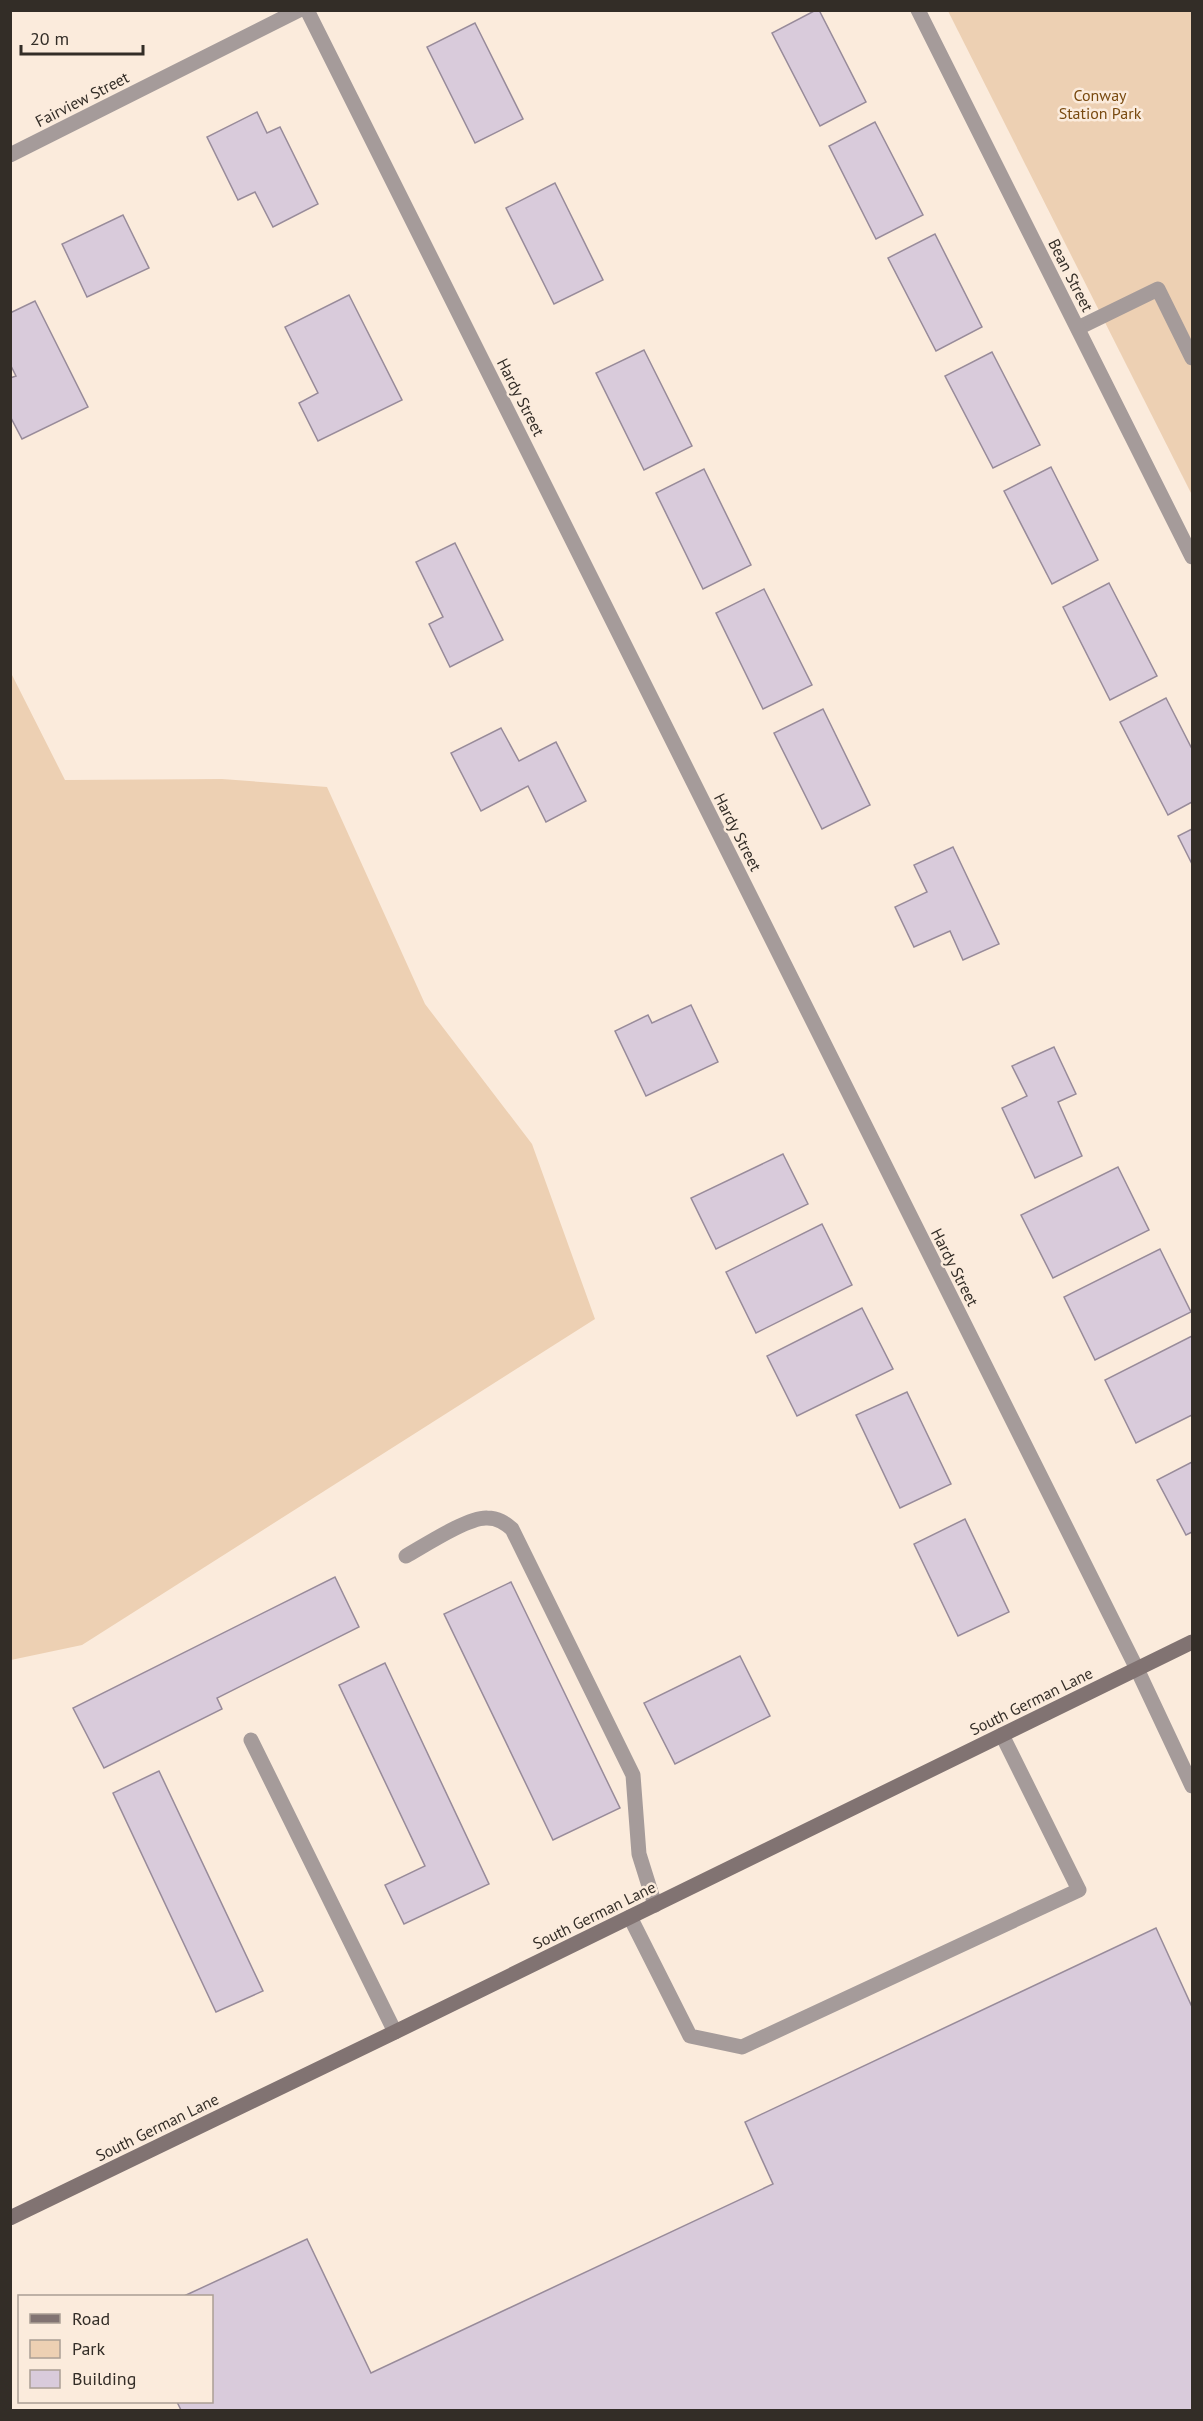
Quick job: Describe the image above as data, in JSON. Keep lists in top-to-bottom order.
{
  "streets": {
    "street": [
      "Fairview Street",
      "Bean Street",
      "Hardy Street",
      "South German Lane"
    ]
  },
  "crossings": [
    ["Hardy Street", "South German Lane"]
  ],
  "parks": ["Conway Station Park"],
  "legend": ["Road", "Park", "Building"],
  "scale_bar": "20 m"
}
